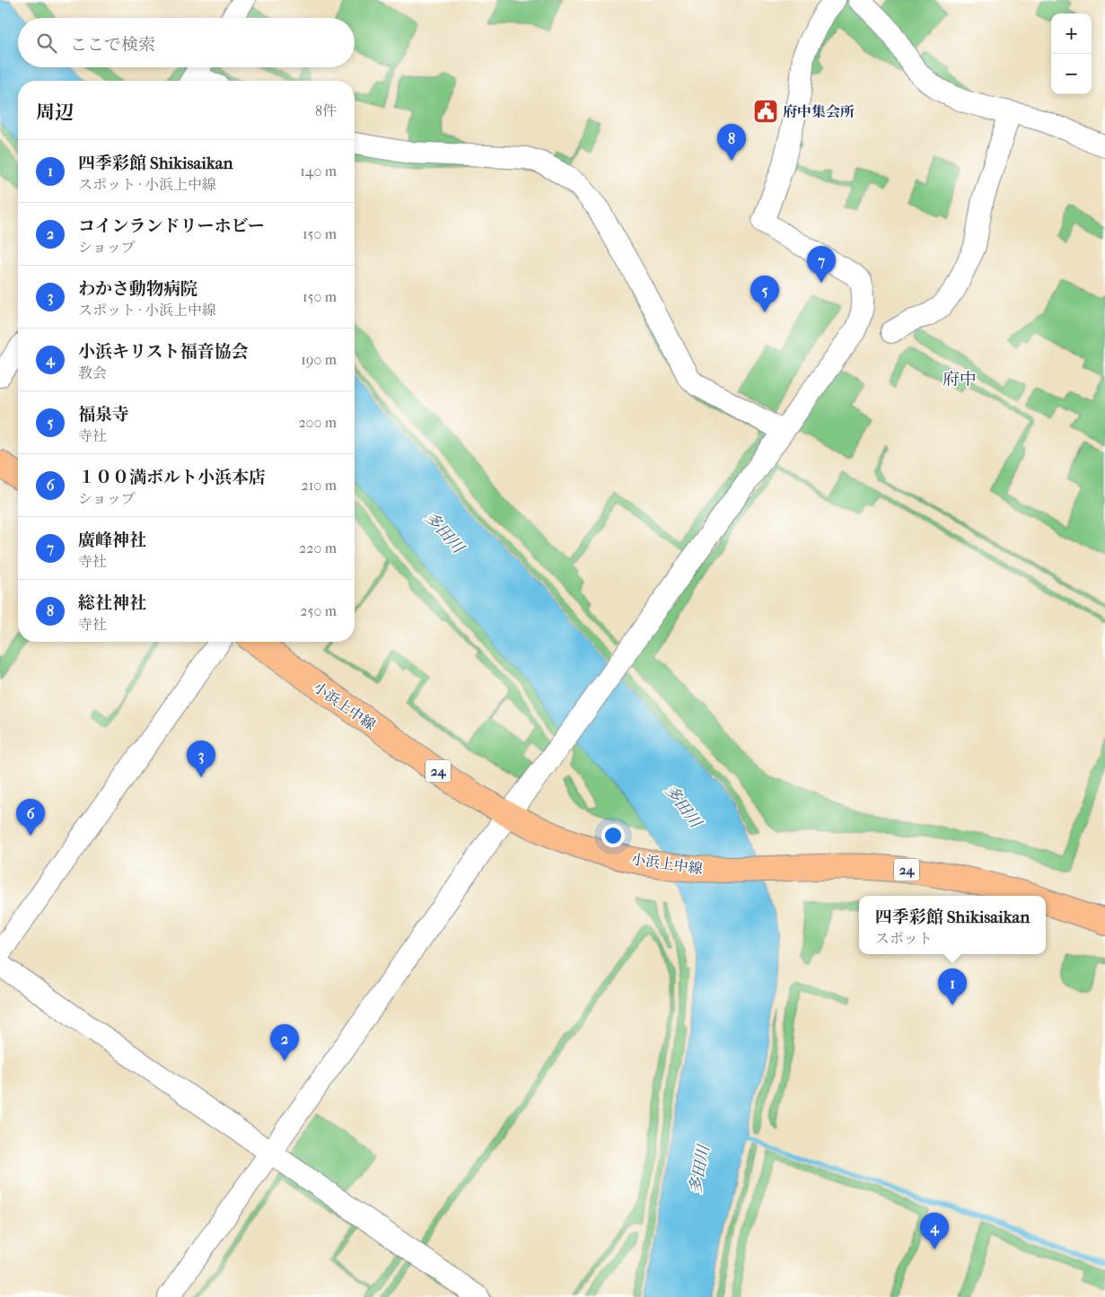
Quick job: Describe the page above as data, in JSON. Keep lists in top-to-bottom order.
{
  "streets": {
    "main road": ["小浜上中線", "24"]
  },
  "districts": ["府中"],
  "water": ["多田川"],
  "places": {
    "public building": ["府中集会所"]
  },
  "page": {
    "map_buttons": ["+", "−"],
    "search": "ここで検索",
    "heading": ["周辺", "8件"],
    "pins": [
      "8",
      "7",
      "5",
      "3",
      "6",
      "1",
      "2",
      "4"
    ],
    "list": [
      {
        "mark": "1",
        "name": "四季彩館 Shikisaikan",
        "note": "スポット · 小浜上中線",
        "value": "140 m"
      },
      {
        "mark": "2",
        "name": "コインランドリーホビー",
        "note": "ショップ",
        "value": "150 m"
      },
      {
        "mark": "3",
        "name": "わかさ動物病院",
        "note": "スポット · 小浜上中線",
        "value": "150 m"
      },
      {
        "mark": "4",
        "name": "小浜キリスト福音協会",
        "note": "教会",
        "value": "190 m"
      },
      {
        "mark": "5",
        "name": "福泉寺",
        "note": "寺社",
        "value": "200 m"
      },
      {
        "mark": "6",
        "name": "１００満ボルト小浜本店",
        "note": "ショップ",
        "value": "210 m"
      },
      {
        "mark": "7",
        "name": "廣峰神社",
        "note": "寺社",
        "value": "220 m"
      },
      {
        "mark": "8",
        "name": "総社神社",
        "note": "寺社",
        "value": "250 m"
      }
    ],
    "popup": ["四季彩館 Shikisaikan", "スポット"]
  }
}
